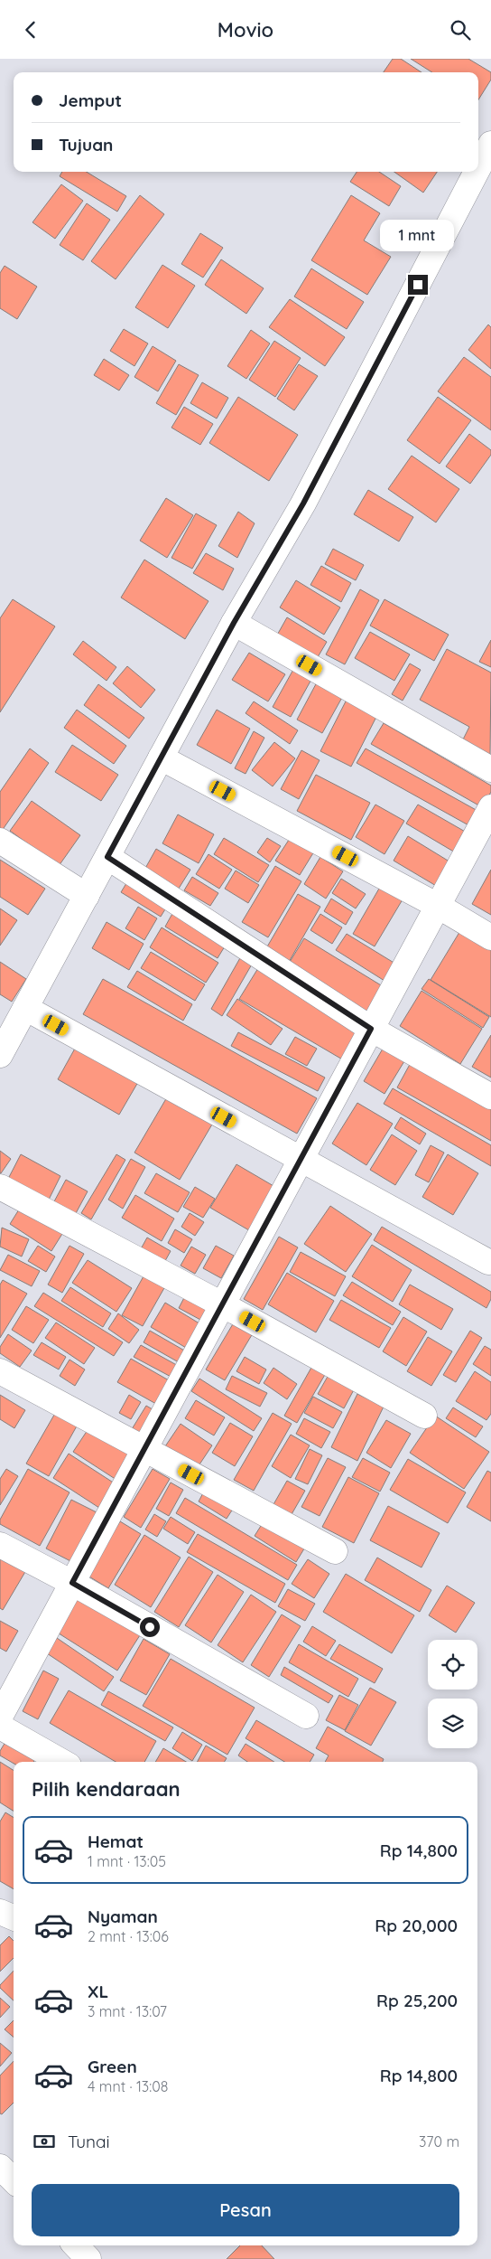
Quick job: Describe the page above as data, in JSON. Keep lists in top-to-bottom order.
{
  "page": {
    "header": "Movio",
    "banner": ["Jemput", "Tujuan"],
    "bubble": "1 mnt",
    "heading": "Pilih kendaraan",
    "list": [
      {
        "name": "Hemat",
        "note": "1 mnt · 13:05",
        "value": "Rp 14,800"
      },
      {
        "name": "Nyaman",
        "note": "2 mnt · 13:06",
        "value": "Rp 20,000"
      },
      {
        "name": "XL",
        "note": "3 mnt · 13:07",
        "value": "Rp 25,200"
      },
      {
        "name": "Green",
        "note": "4 mnt · 13:08",
        "value": "Rp 14,800"
      }
    ],
    "pay": ["Tunai", "370 m"],
    "buttons": "Pesan"
  }
}
